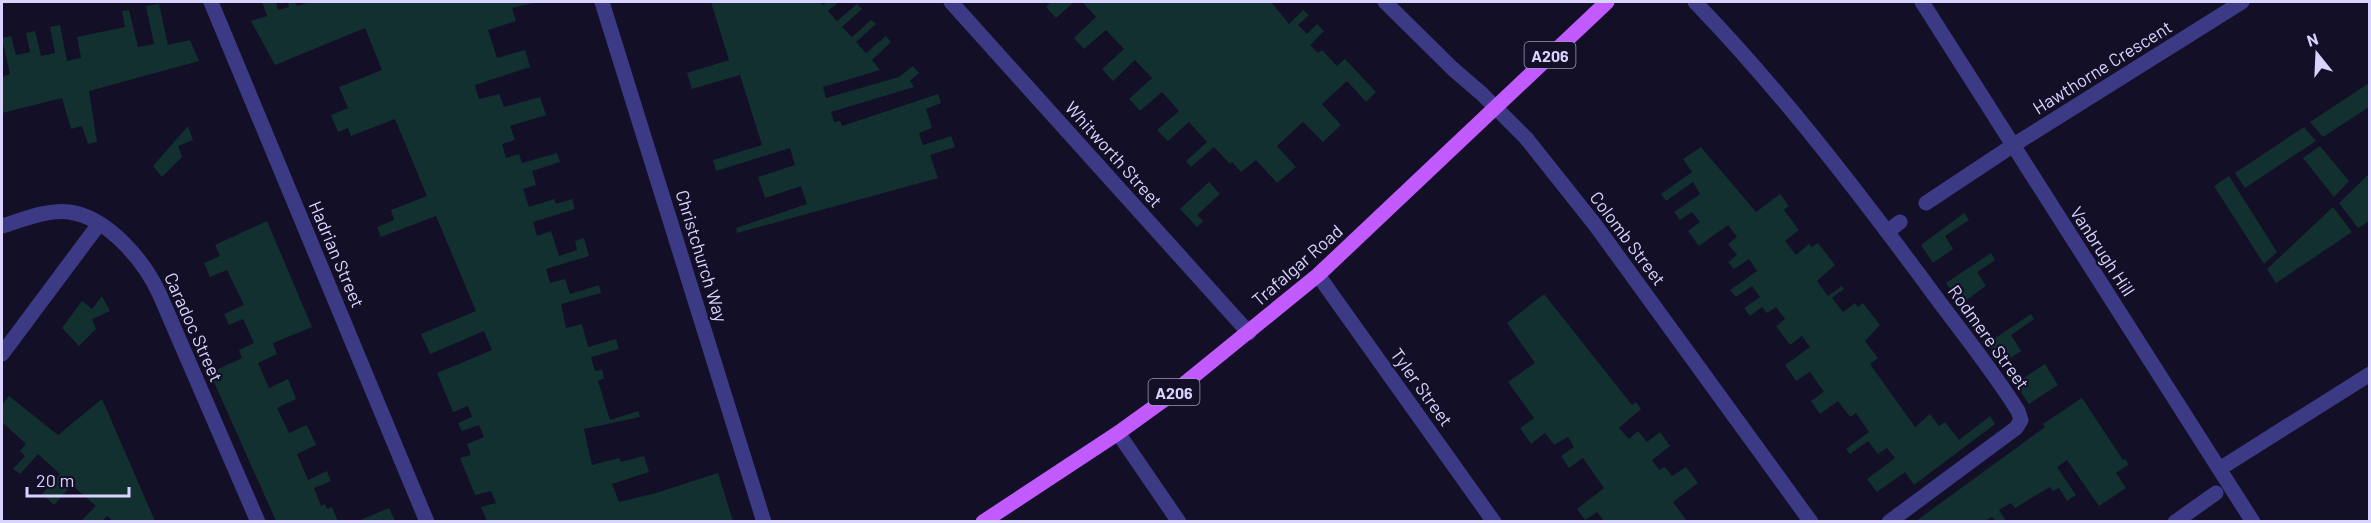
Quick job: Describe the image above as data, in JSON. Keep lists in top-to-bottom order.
{
  "streets": {
    "main road": ["A206", "Trafalgar Road"],
    "street": [
      "Hawthorne Crescent",
      "Whitworth Street",
      "Colomb Street",
      "Vanbrugh Hill",
      "Hadrian Street",
      "Christchurch Way",
      "Caradoc Street",
      "Rodmere Street",
      "Tyler Street"
    ]
  },
  "crossings": [
    ["Hawthorne Crescent", "Vanbrugh Hill"],
    ["Whitworth Street", "Trafalgar Road"],
    ["Colomb Street", "Trafalgar Road"],
    ["Trafalgar Road", "Tyler Street"]
  ],
  "scale_bar": "20 m",
  "north": "top"
}
